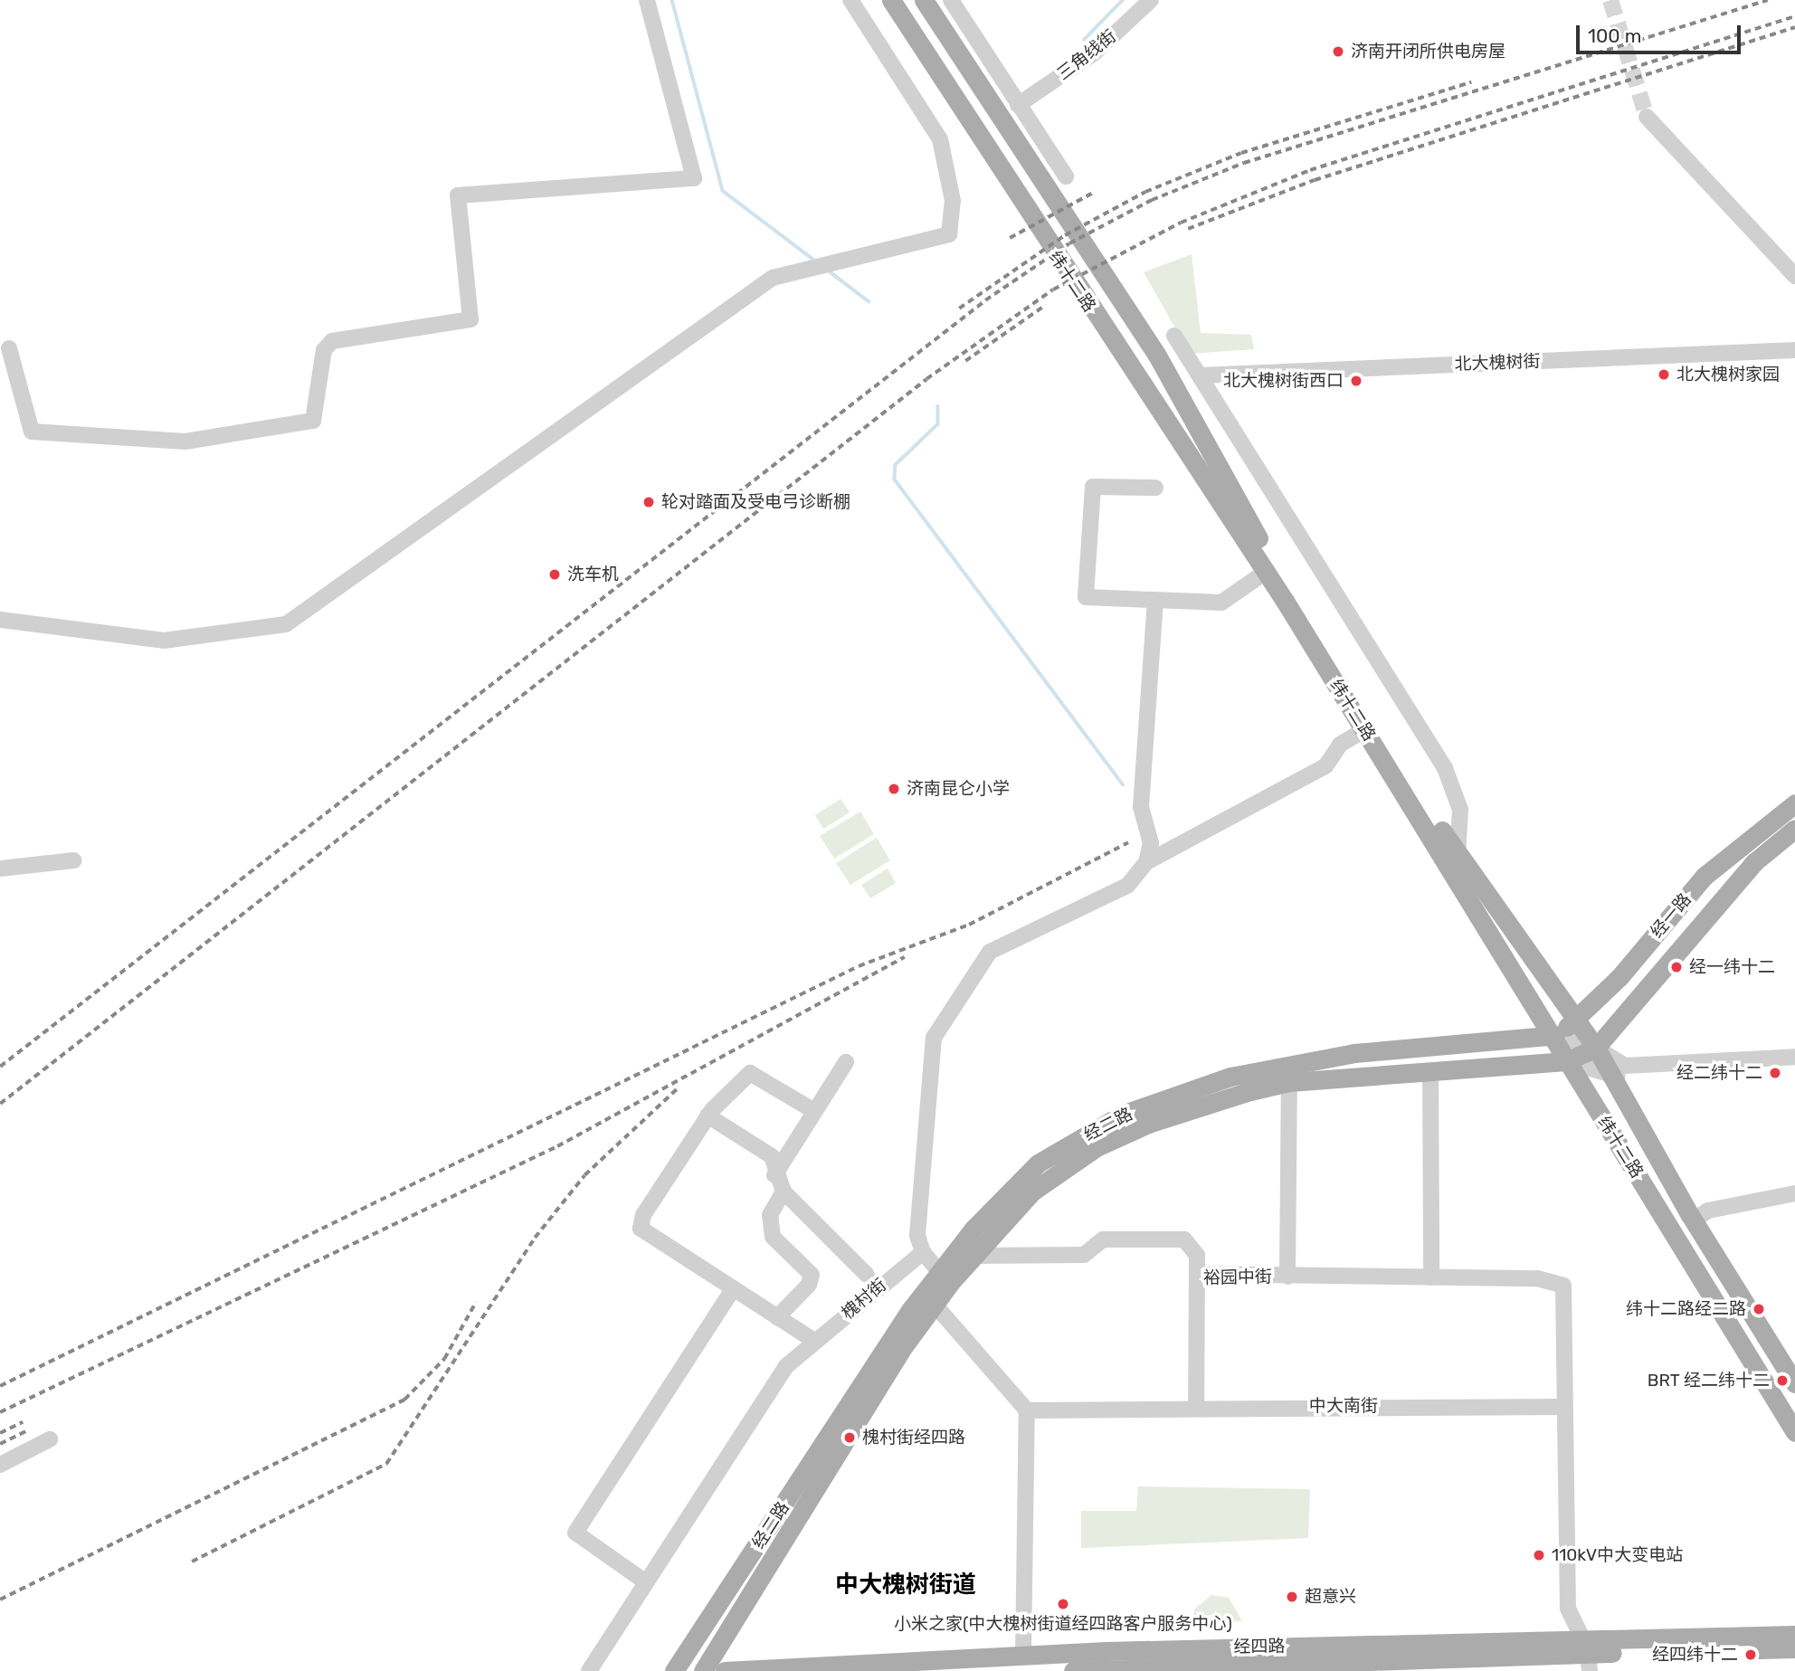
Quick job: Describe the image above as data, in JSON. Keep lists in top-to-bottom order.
{
  "streets": {
    "main road": [
      "纬十二路",
      "经一路",
      "经二路",
      "经四路"
    ],
    "street": [
      "三角线街",
      "北大槐树街",
      "裕园中街",
      "槐村街",
      "中大南街"
    ]
  },
  "crossings": [
    ["纬十二路", "经一路"],
    ["纬十二路", "经二路"],
    ["经一路", "经二路"],
    ["经二路", "裕园中街"],
    ["裕园中街", "中大南街"]
  ],
  "districts": ["中大槐树街道"],
  "places": [
    "济南开闭所供电房屋",
    "北大槐树家园",
    "北大槐树街西口",
    "轮对踏面及受电弓诊断棚",
    "洗车机",
    "济南昆仑小学",
    "经一纬十二",
    "经二纬十二",
    "纬十二路经二路",
    "BRT 经二纬十二",
    "槐村街经四路",
    "110kV中大变电站",
    "超意兴",
    "小米之家(中大槐树街道经四路客户服务中心)",
    "经四纬十二"
  ],
  "scale_bar": "100 m"
}
